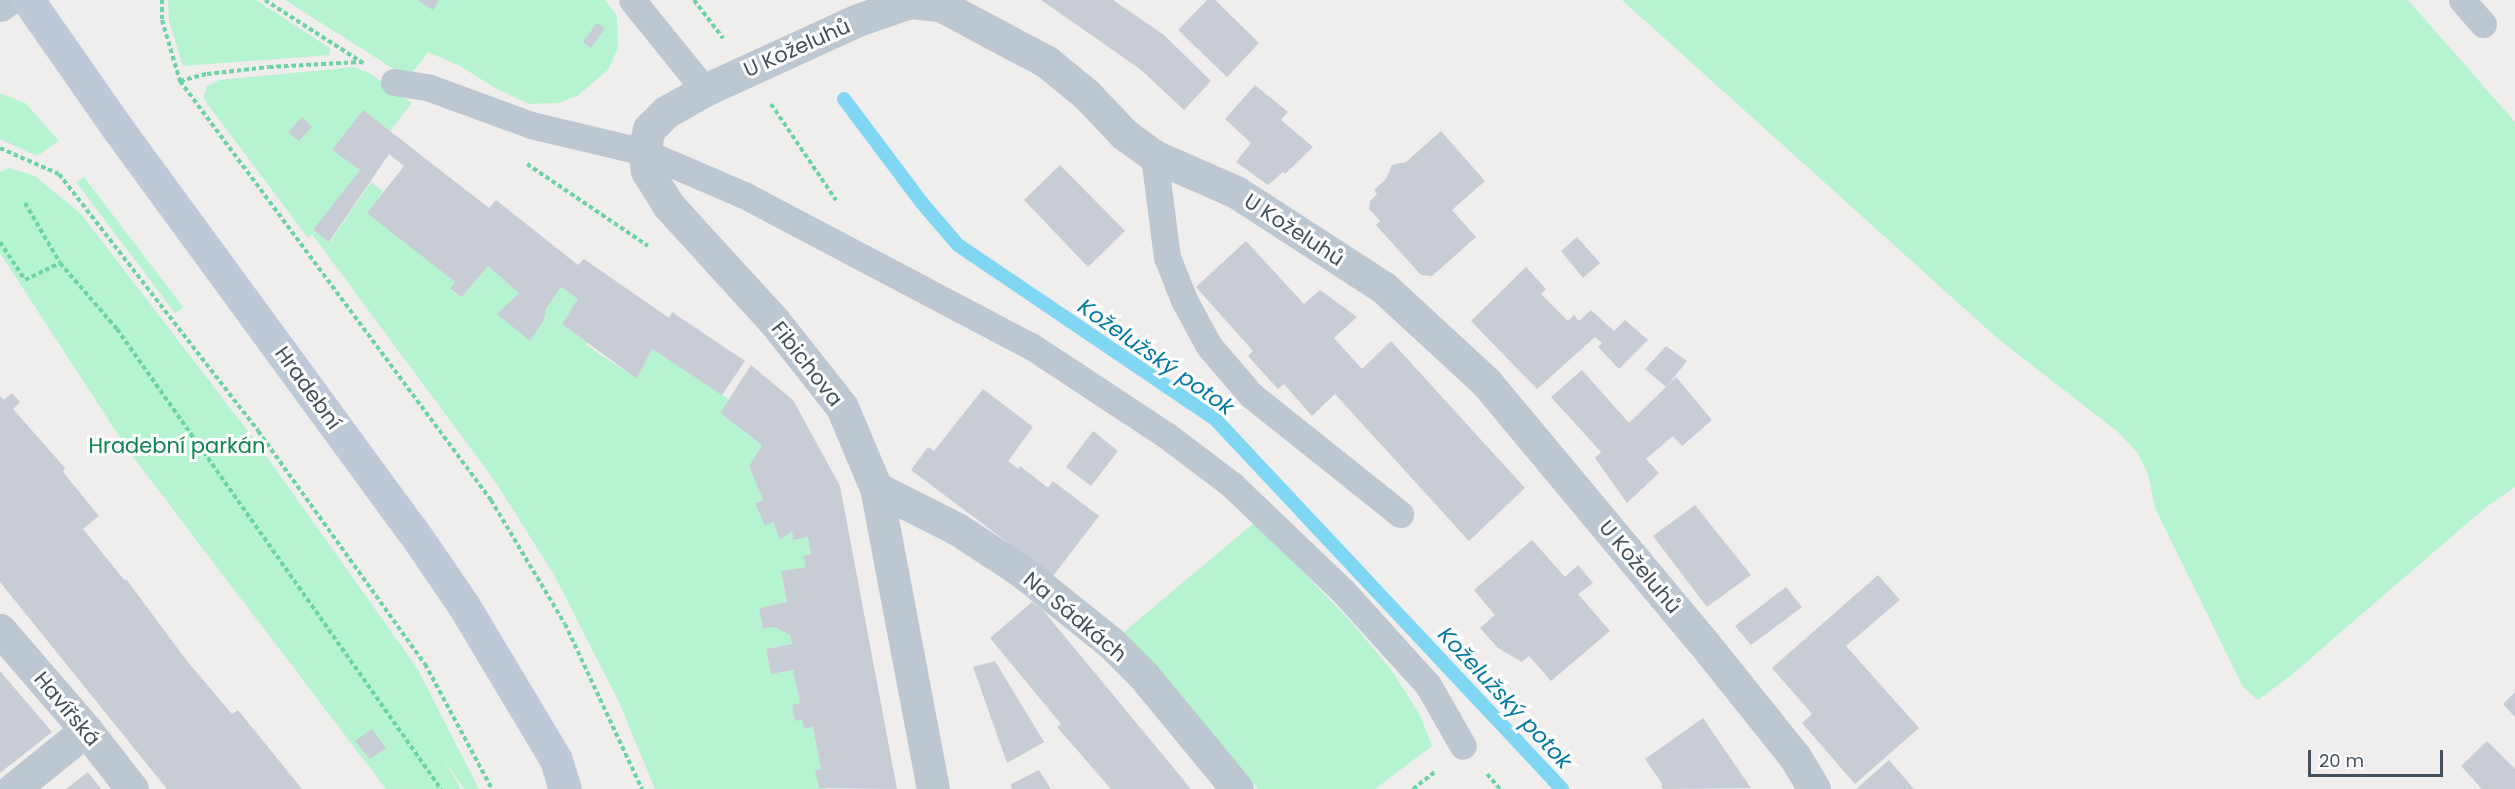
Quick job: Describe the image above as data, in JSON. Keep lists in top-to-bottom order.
{
  "streets": {
    "main road": ["Hradební"],
    "street": [
      "U Koželuhů",
      "Fibichova",
      "Na Sádkách",
      "Havířská"
    ]
  },
  "crossings": [
    ["U Koželuhů", "Fibichova"],
    ["Fibichova", "Na Sádkách"]
  ],
  "water": ["Koželužský potok"],
  "parks": ["Hradební parkán"],
  "scale_bar": "20 m"
}
